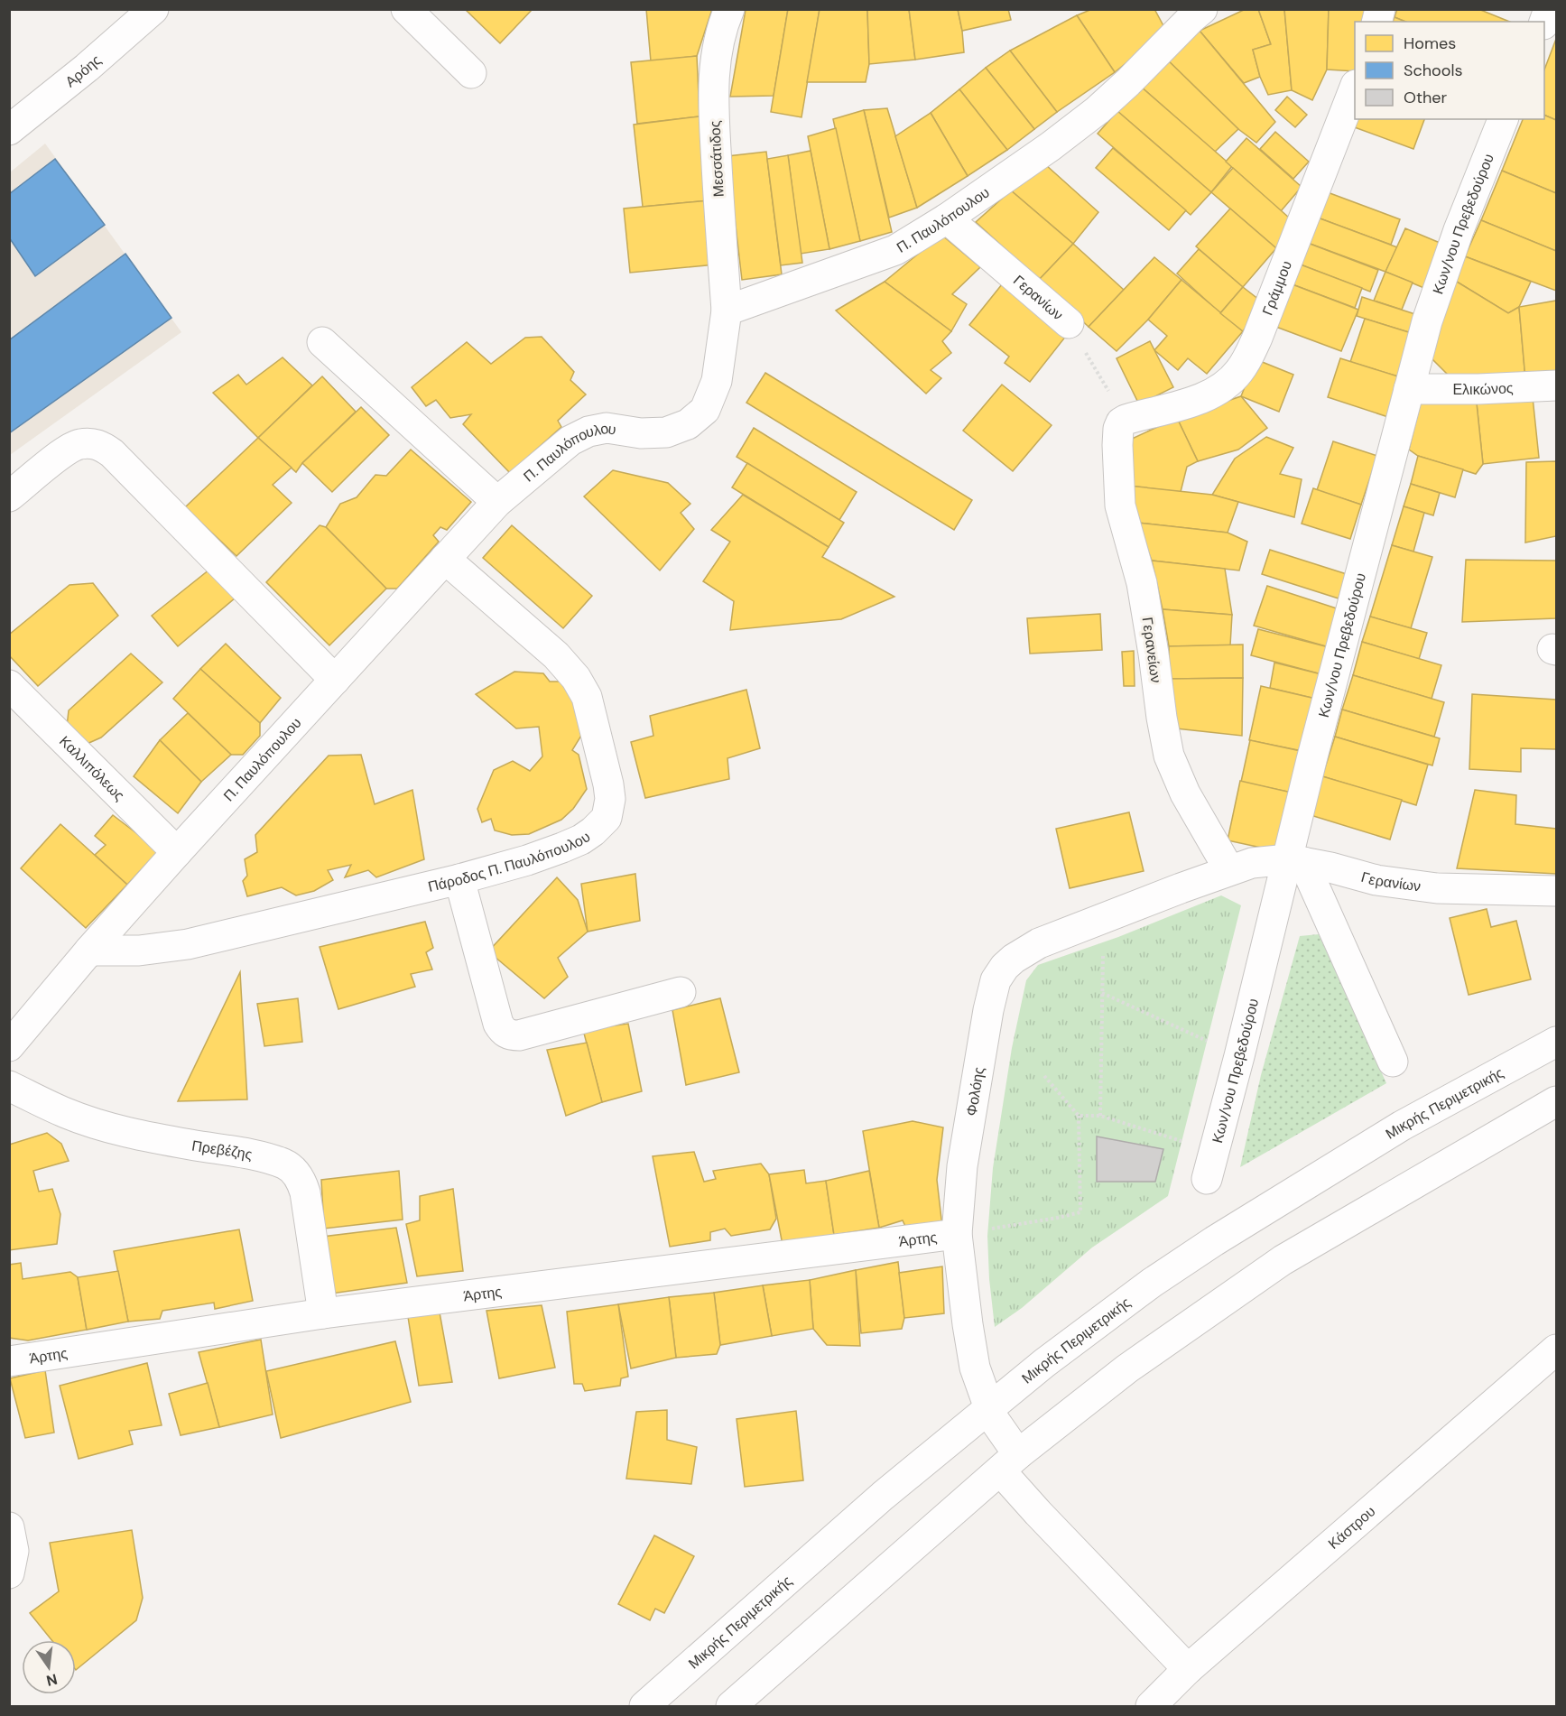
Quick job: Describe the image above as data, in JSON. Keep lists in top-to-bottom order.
{
  "streets": {
    "street": [
      "Αρόης",
      "Μεσσάτιδος",
      "Π. Παυλόπουλου",
      "Κων/νου Πρεβεδούρου",
      "Γράμμου",
      "Γερανίων",
      "Ελικώνος",
      "Γερανείων",
      "Καλλιπόλεως",
      "Πάροδος Π. Παυλόπουλου",
      "Φολόης",
      "Μικρής Περιμετρικής",
      "Πρεβέζης",
      "Άρτης",
      "Κάστρου"
    ]
  },
  "crossings": [
    ["Μεσσάτιδος", "Π. Παυλόπουλου"],
    ["Π. Παυλόπουλου", "Γερανίων"],
    ["Π. Παυλόπουλου", "Καλλιπόλεως"],
    ["Π. Παυλόπουλου", "Πάροδος Π. Παυλόπουλου"],
    ["Κων/νου Πρεβεδούρου", "Γερανίων"],
    ["Κων/νου Πρεβεδούρου", "Ελικώνος"],
    ["Γράμμου", "Γερανίων"],
    ["Γράμμου", "Γερανείων"],
    ["Γερανίων", "Γερανείων"],
    ["Γερανίων", "Φολόης"],
    ["Γερανείων", "Φολόης"],
    ["Φολόης", "Μικρής Περιμετρικής"],
    ["Φολόης", "Άρτης"],
    ["Φολόης", "Κάστρου"],
    ["Πρεβέζης", "Άρτης"]
  ],
  "legend": ["Homes", "Schools", "Other"],
  "north": "bottom"
}
